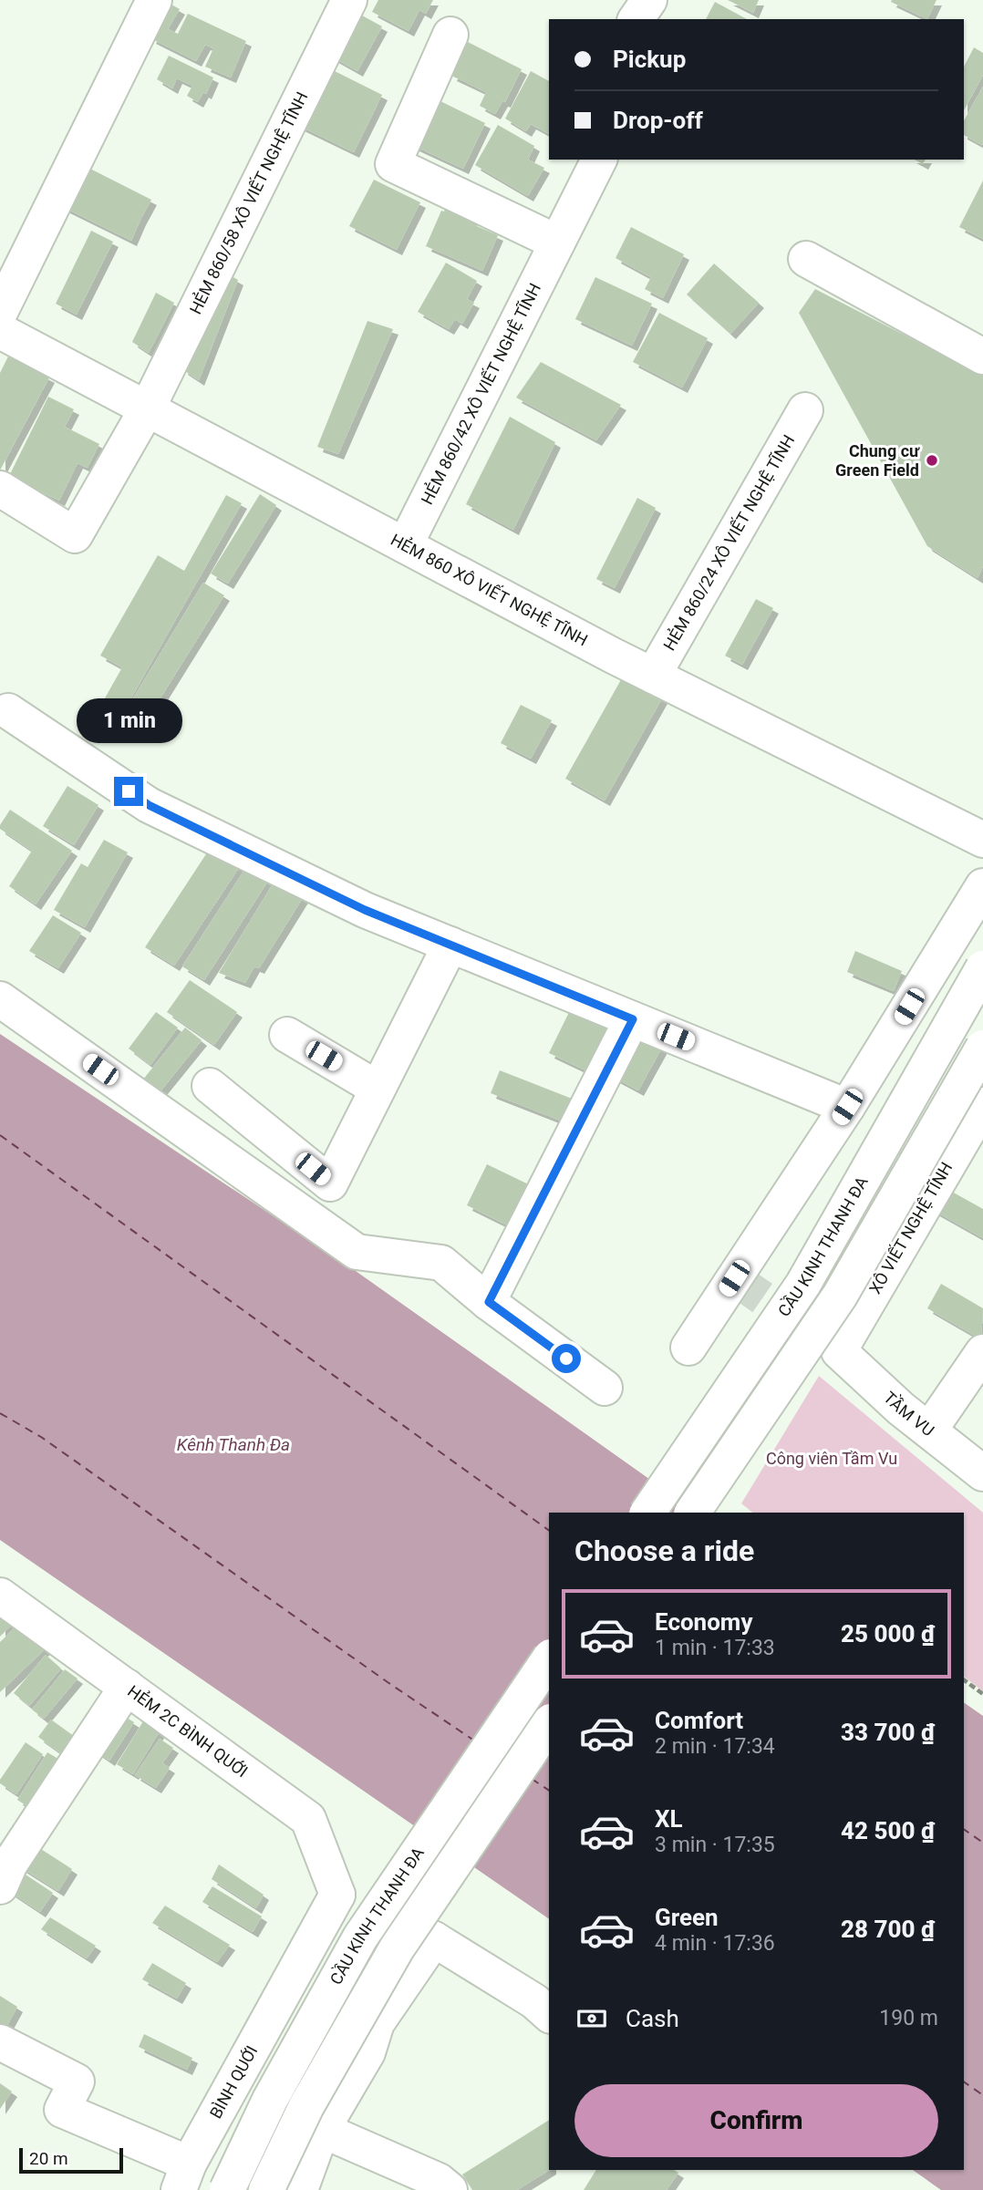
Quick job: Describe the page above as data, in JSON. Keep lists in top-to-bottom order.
{
  "streets": {
    "street": [
      "HẺM 860/58 XÔ VIẾT NGHỆ TĨNH",
      "HẺM 860/42 XÔ VIẾT NGHỆ TĨNH",
      "HẺM 860/24 XÔ VIẾT NGHỆ TĨNH",
      "HẺM 860 XÔ VIẾT NGHỆ TĨNH",
      "XÔ VIẾT NGHỆ TĨNH",
      "CẦU KINH THANH ĐA",
      "TẦM VU",
      "HẺM 2C BÌNH QUỚI",
      "BÌNH QUỚI"
    ]
  },
  "crossings": [
    ["HẺM 860/58 XÔ VIẾT NGHỆ TĨNH", "HẺM 860 XÔ VIẾT NGHỆ TĨNH"],
    ["HẺM 860/42 XÔ VIẾT NGHỆ TĨNH", "HẺM 860 XÔ VIẾT NGHỆ TĨNH"],
    ["HẺM 860/24 XÔ VIẾT NGHỆ TĨNH", "HẺM 860 XÔ VIẾT NGHỆ TĨNH"],
    ["XÔ VIẾT NGHỆ TĨNH", "TẦM VU"],
    ["HẺM 2C BÌNH QUỚI", "BÌNH QUỚI"]
  ],
  "water": ["Kênh Thanh Đa"],
  "parks": ["Công viên Tầm Vu"],
  "places": ["Chung cư Green Field"],
  "scale_bar": "20 m",
  "page": {
    "banner": ["Pickup", "Drop-off"],
    "bubble": "1 min",
    "heading": "Choose a ride",
    "list": [
      {
        "name": "Economy",
        "note": "1 min · 17:33",
        "value": "25 000 ₫"
      },
      {
        "name": "Comfort",
        "note": "2 min · 17:34",
        "value": "33 700 ₫"
      },
      {
        "name": "XL",
        "note": "3 min · 17:35",
        "value": "42 500 ₫"
      },
      {
        "name": "Green",
        "note": "4 min · 17:36",
        "value": "28 700 ₫"
      }
    ],
    "pay": ["Cash", "190 m"],
    "buttons": "Confirm",
    "scale": "20 m"
  }
}
